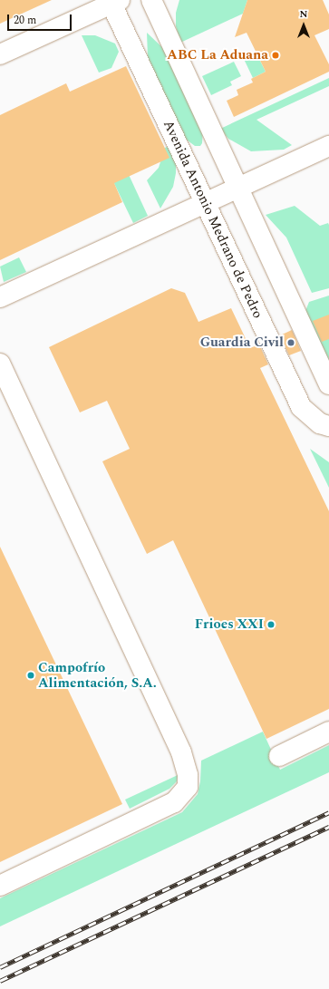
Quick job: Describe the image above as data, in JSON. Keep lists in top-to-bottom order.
{
  "streets": {
    "street": ["Avenida Antonio Medrano de Pedro"]
  },
  "places": [
    "ABC La Aduana",
    "Guardia Civil",
    "Frioes XXI",
    "Campofrío Alimentación, S.A."
  ],
  "scale_bar": "20 m",
  "north": "top"
}
